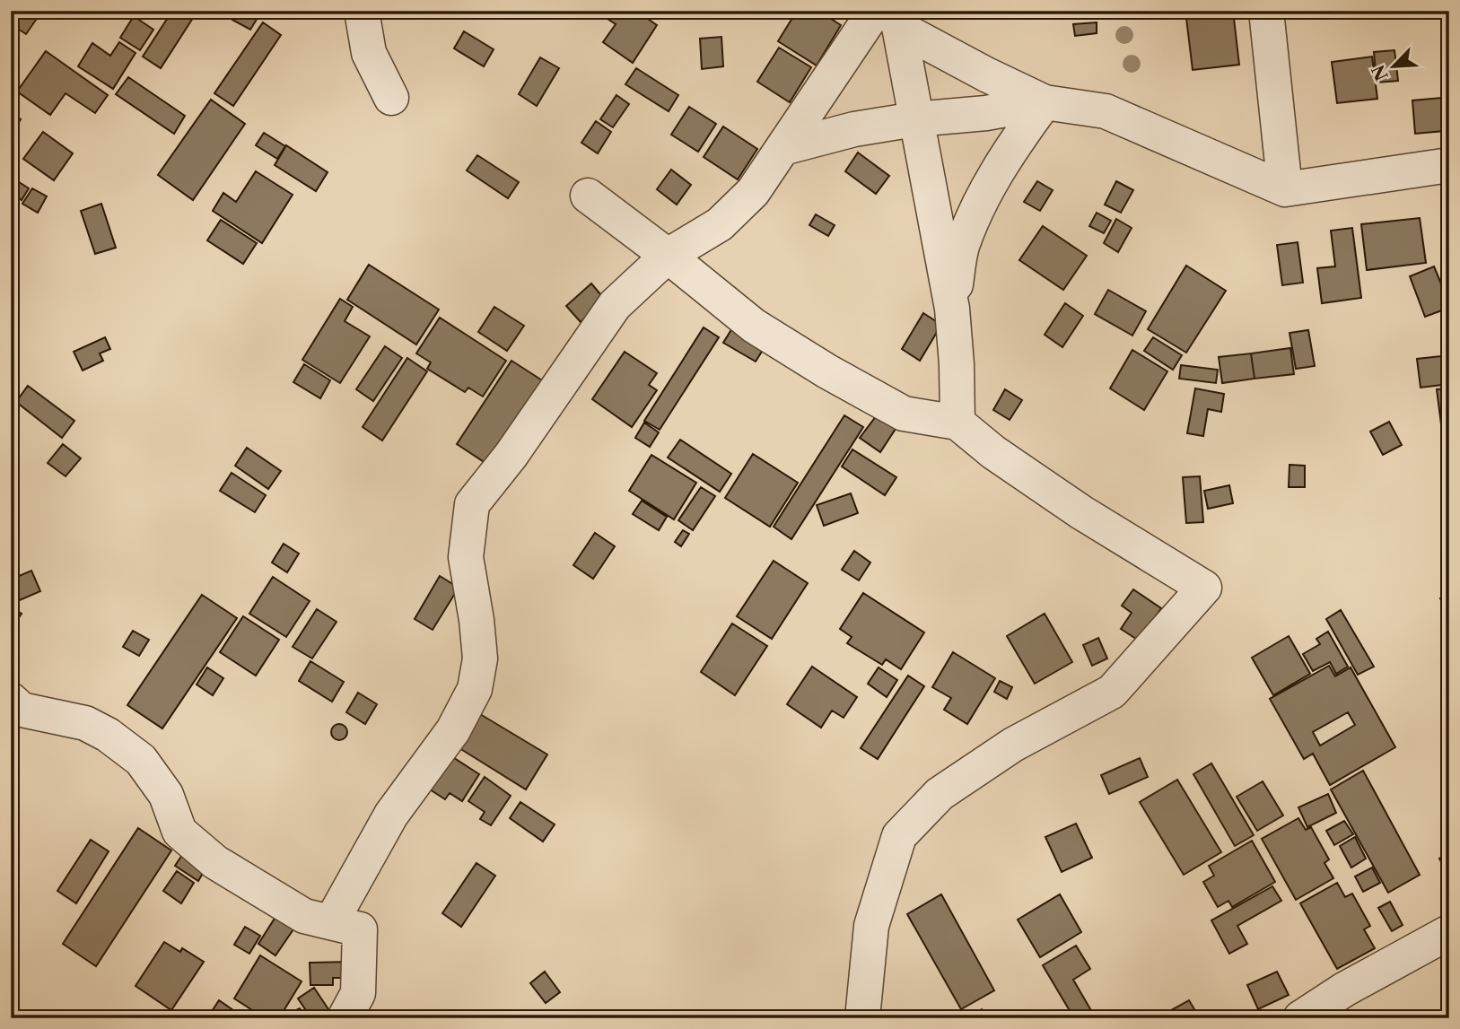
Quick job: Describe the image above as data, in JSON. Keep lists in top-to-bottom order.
{
  "north": "bottom left"
}
